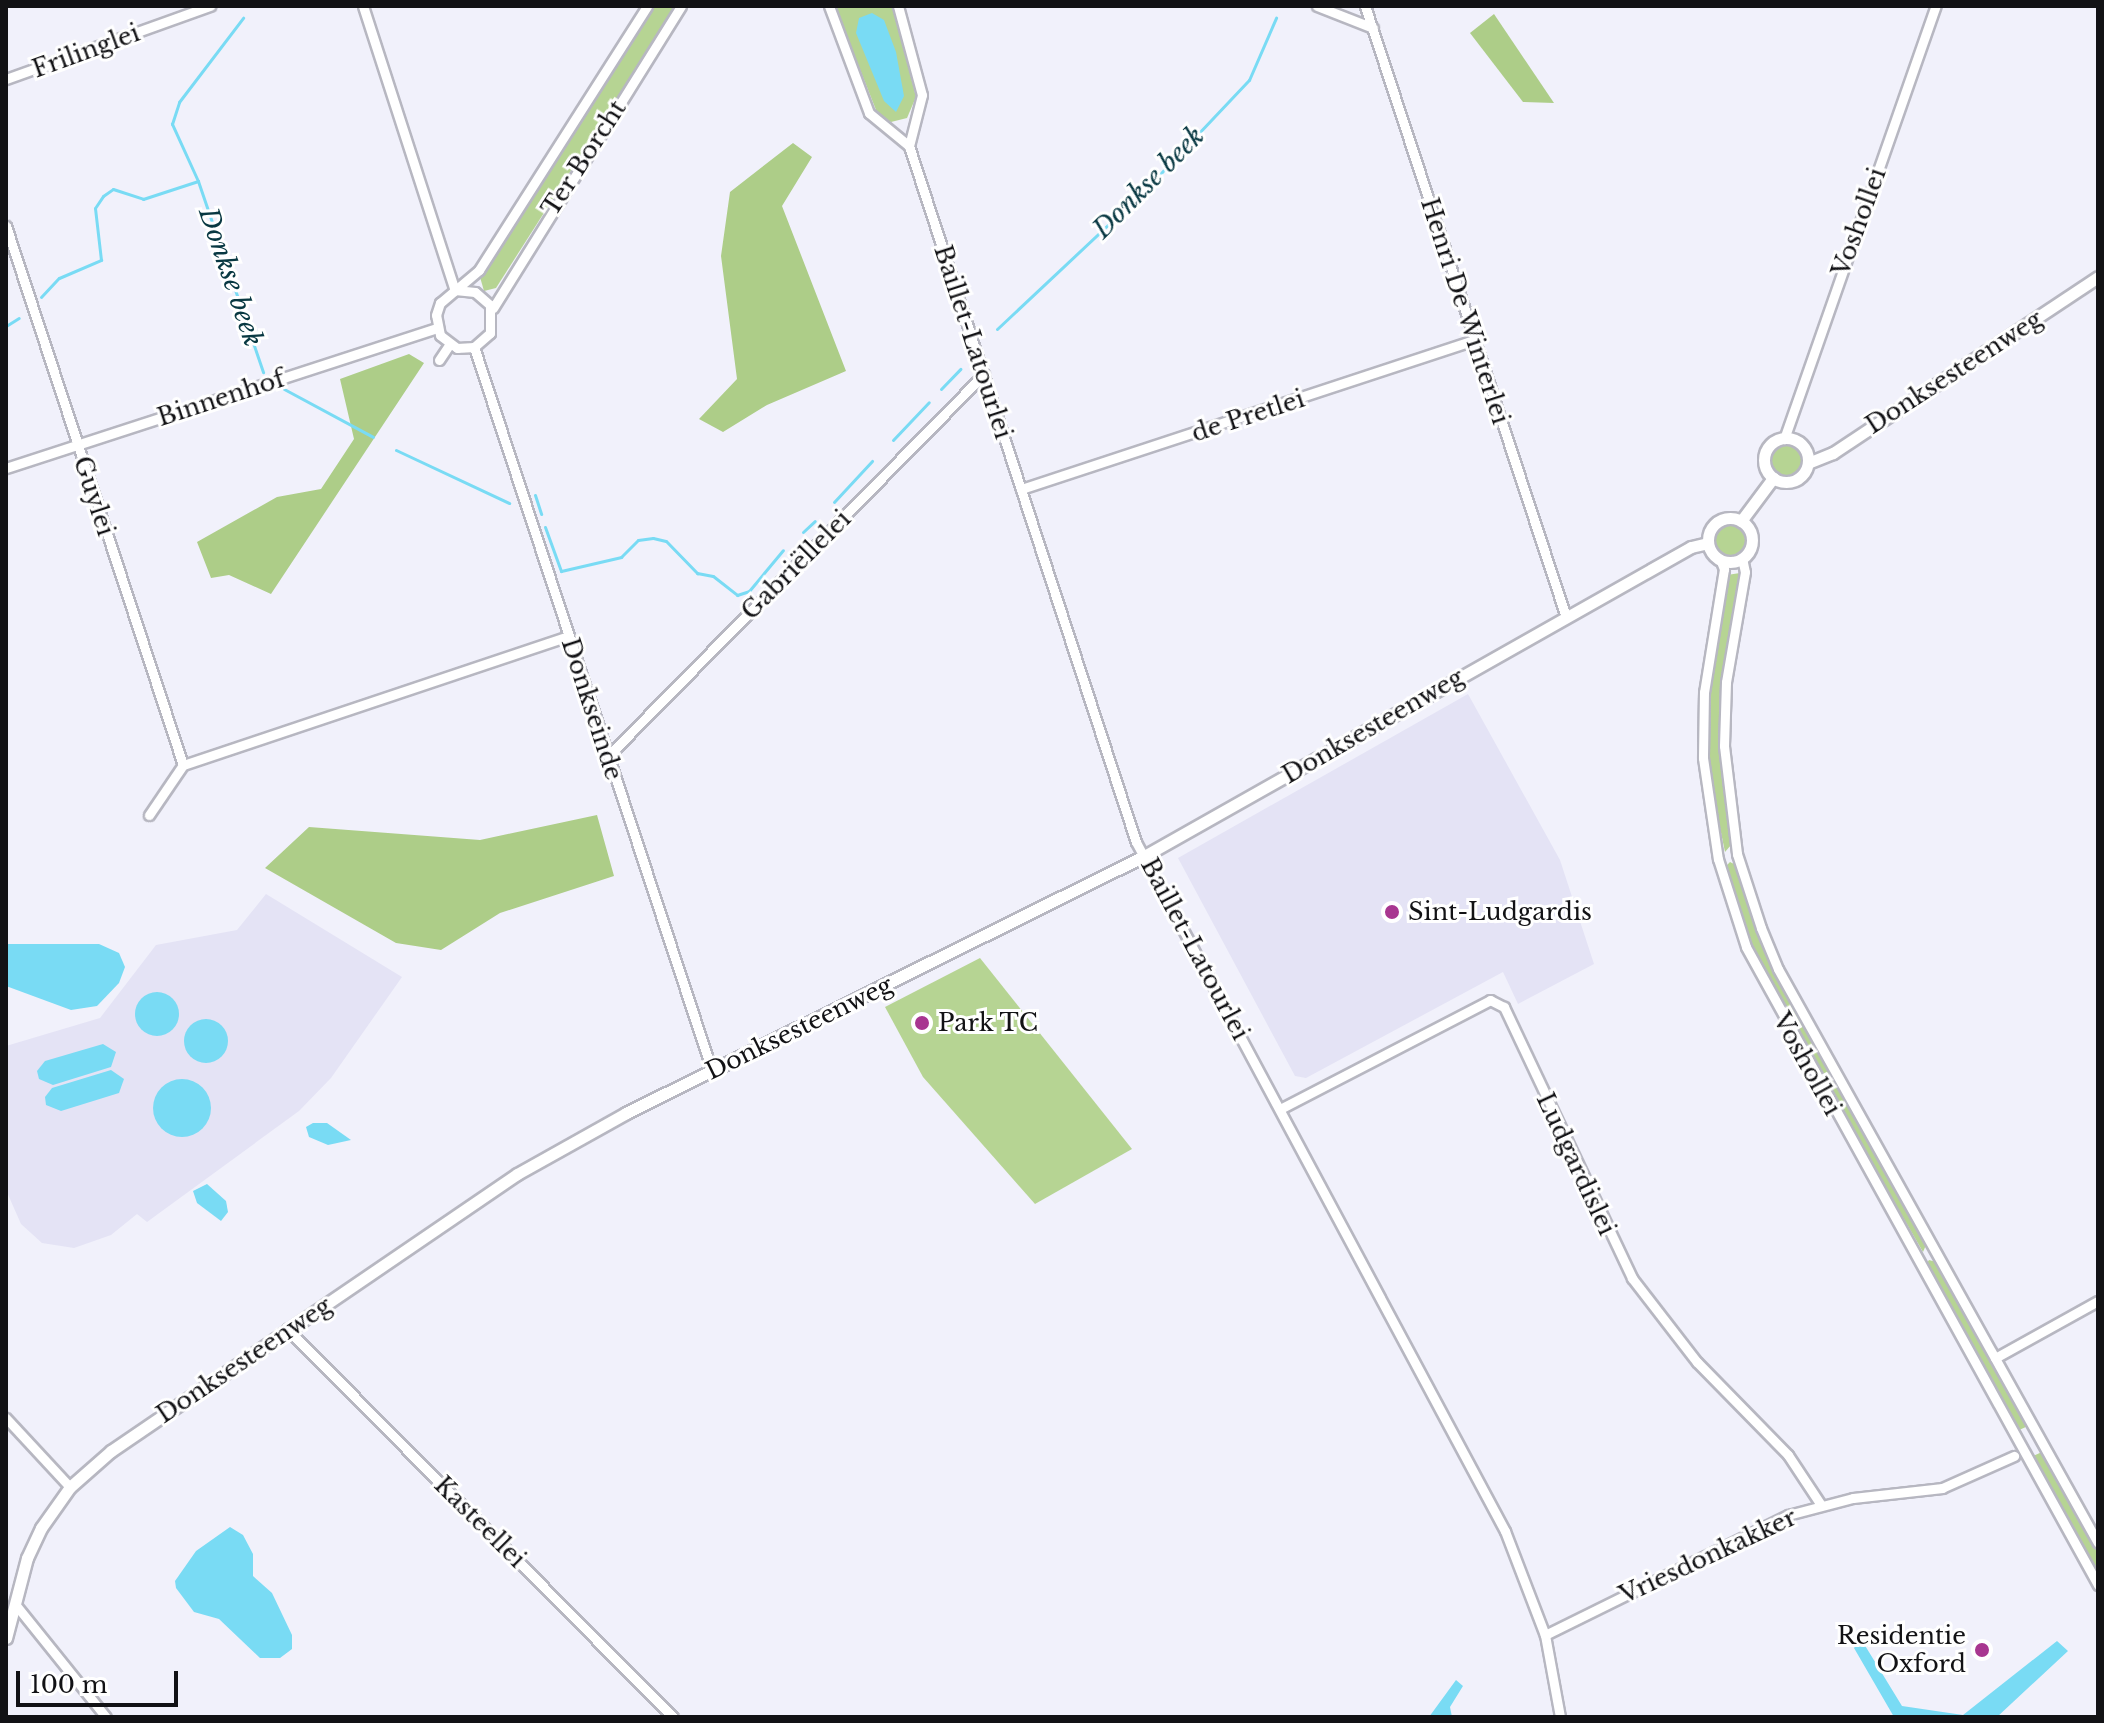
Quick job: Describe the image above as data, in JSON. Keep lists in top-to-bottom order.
{
  "streets": {
    "street": [
      "Frilinglei",
      "Ter Borcht",
      "Voshollei",
      "Henri De Winterlei",
      "Baillet-Latourlei",
      "Donksesteenweg",
      "Binnenhof",
      "de Pretlei",
      "Guylei",
      "Gabriëllelei",
      "Donkseinde",
      "Ludgardislei",
      "Kasteellei",
      "Vriesdonkakker"
    ]
  },
  "crossings": [
    ["Ter Borcht", "Binnenhof"],
    ["Ter Borcht", "Donkseinde"],
    ["Voshollei", "Donksesteenweg"],
    ["Henri De Winterlei", "Donksesteenweg"],
    ["Henri De Winterlei", "de Pretlei"],
    ["Baillet-Latourlei", "Donksesteenweg"],
    ["Baillet-Latourlei", "de Pretlei"],
    ["Baillet-Latourlei", "Gabriëllelei"],
    ["Baillet-Latourlei", "Ludgardislei"],
    ["Baillet-Latourlei", "Vriesdonkakker"],
    ["Donksesteenweg", "Donkseinde"],
    ["Donksesteenweg", "Kasteellei"],
    ["Binnenhof", "Guylei"],
    ["Binnenhof", "Donkseinde"],
    ["Gabriëllelei", "Donkseinde"],
    ["Ludgardislei", "Vriesdonkakker"]
  ],
  "water": ["Donkse beek"],
  "places": ["Sint-Ludgardis", "Park TC", "Residentie Oxford"],
  "scale_bar": "100 m"
}
